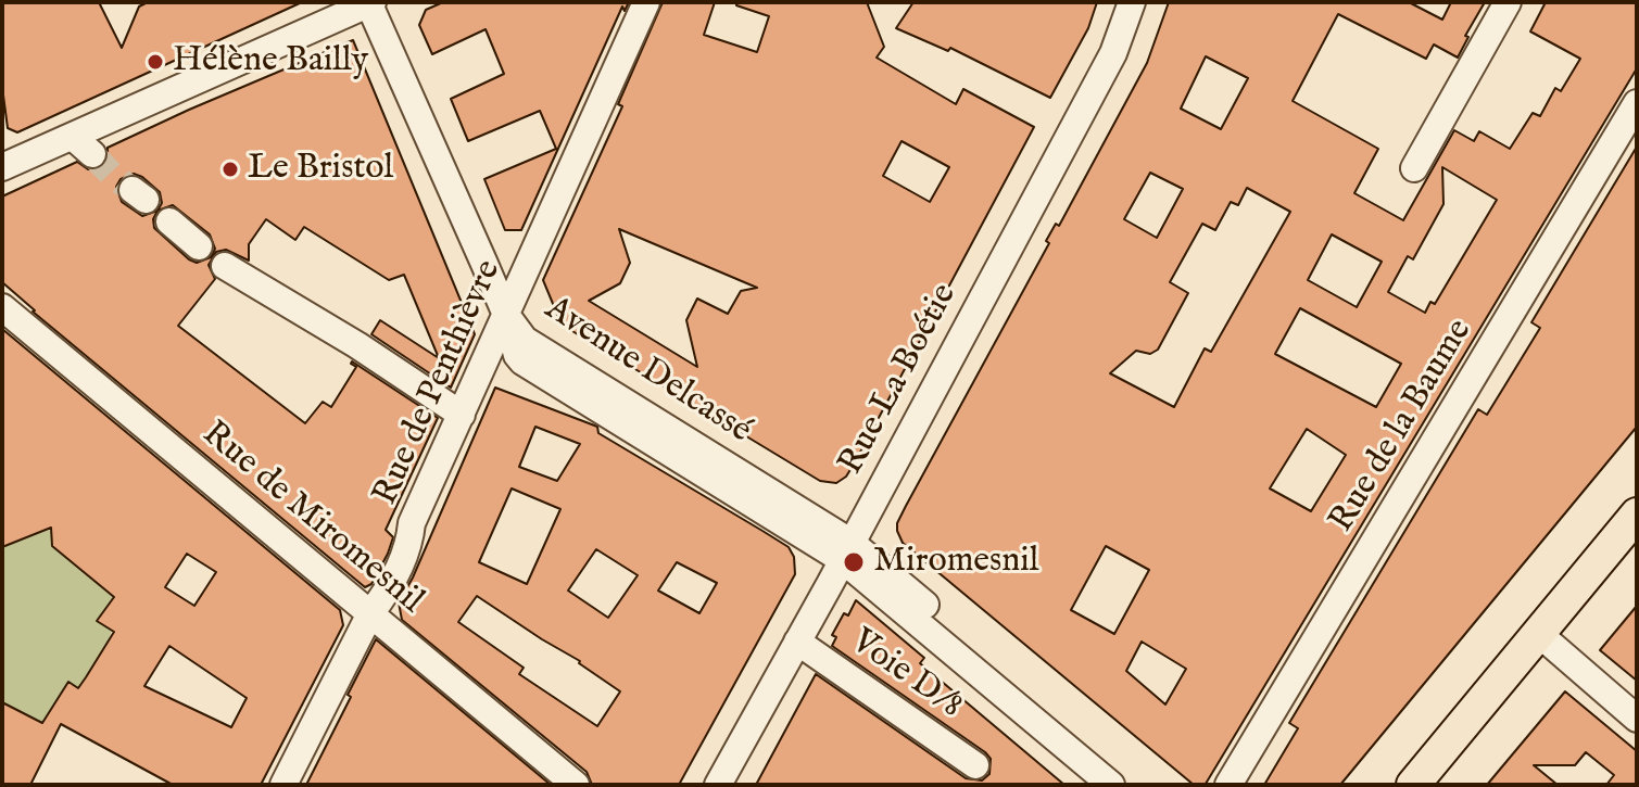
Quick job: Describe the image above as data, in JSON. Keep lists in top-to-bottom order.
{
  "streets": {
    "street": [
      "Avenue Delcassé",
      "Rue La Boétie",
      "Rue de Penthièvre",
      "Rue de la Baume",
      "Rue de Miromesnil",
      "Voie D/8"
    ]
  },
  "crossings": [
    ["Avenue Delcassé", "Rue La Boétie"],
    ["Avenue Delcassé", "Rue de Penthièvre"],
    ["Rue La Boétie", "Voie D/8"],
    ["Rue de Penthièvre", "Rue de Miromesnil"]
  ],
  "places": ["Hélène Bailly", "Le Bristol", "Miromesnil"]
}
